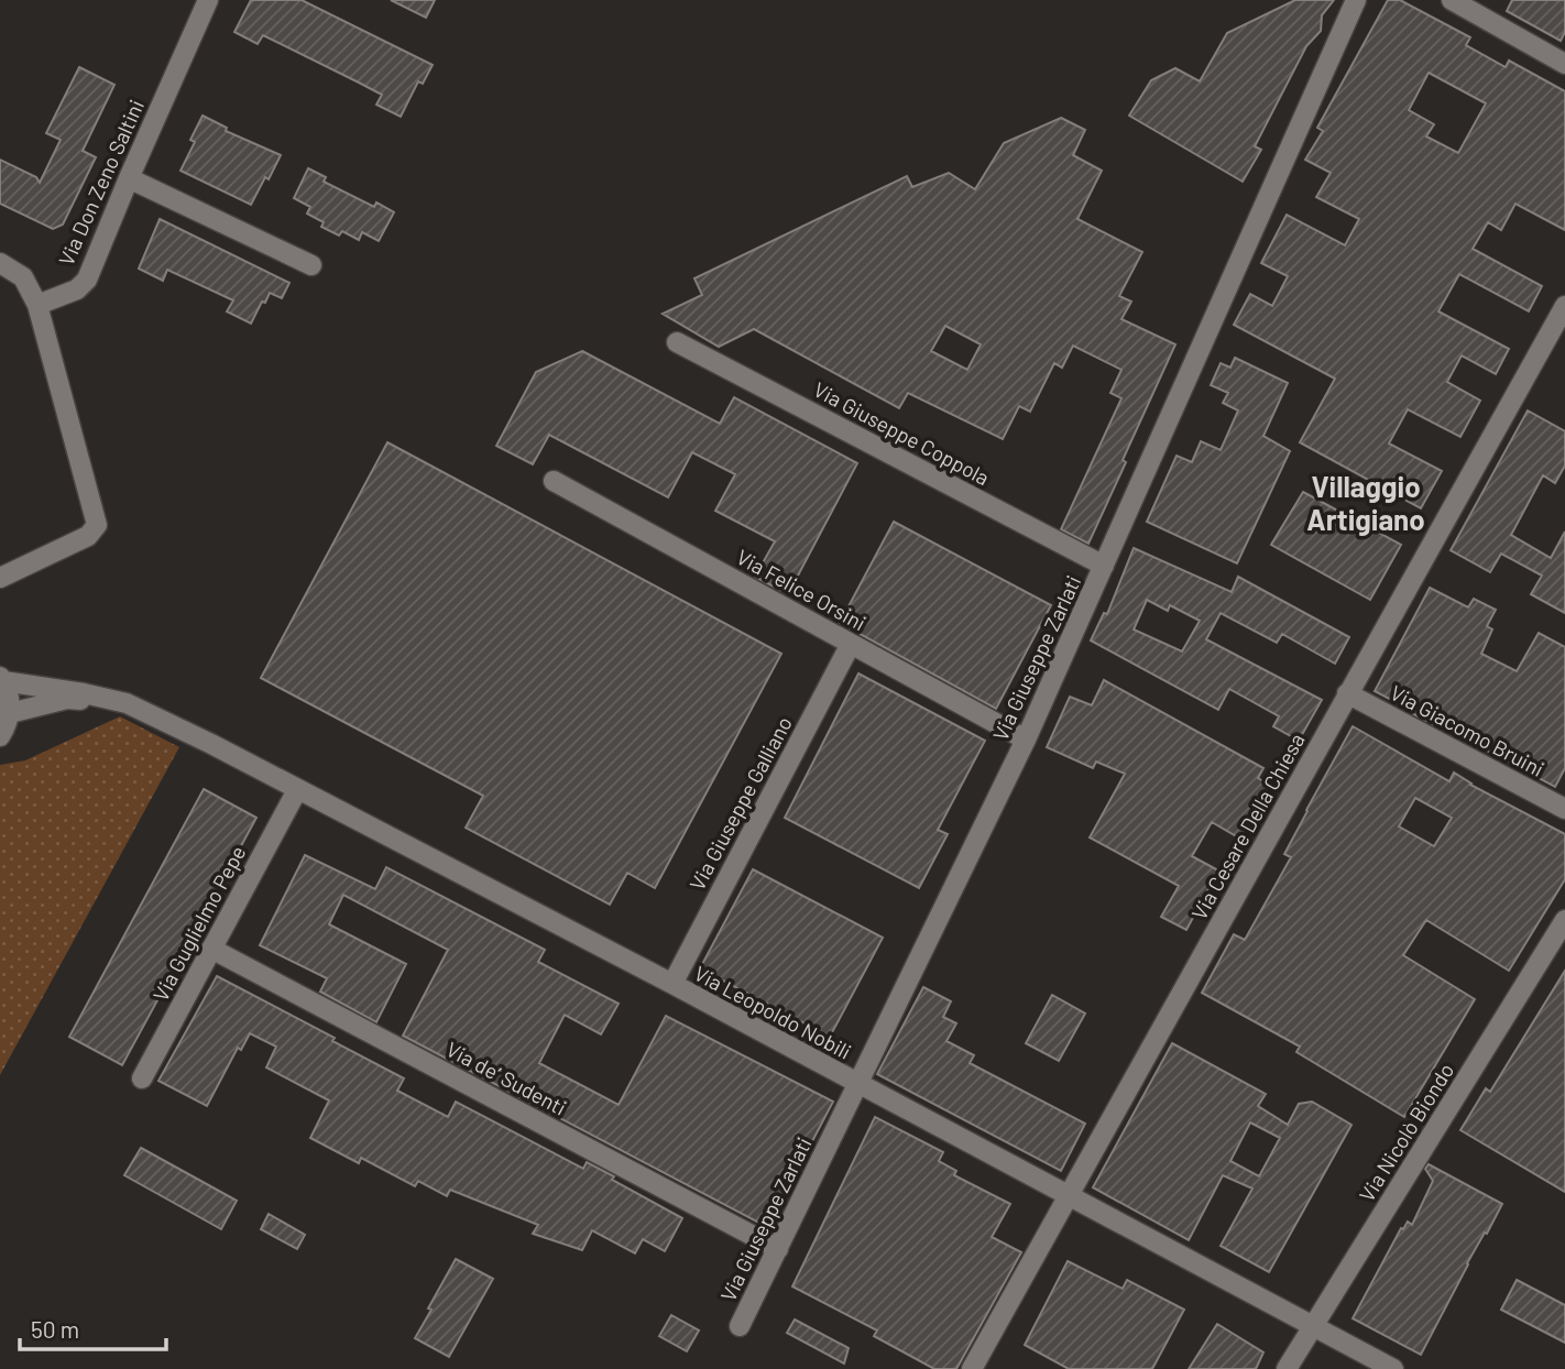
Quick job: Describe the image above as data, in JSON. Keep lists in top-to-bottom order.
{
  "streets": {
    "street": [
      "Via Don Zeno Saltini",
      "Via Giuseppe Coppola",
      "Via Felice Orsini",
      "Via Giuseppe Zarlati",
      "Via Giacomo Bruini",
      "Via Giuseppe Galliano",
      "Via Cesare Della Chiesa",
      "Via Guglielmo Pepe",
      "Via Leopoldo Nobili",
      "Via de’ Sudenti",
      "Via Nicolò Biondo"
    ]
  },
  "crossings": [
    ["Via Giuseppe Coppola", "Via Giuseppe Zarlati"],
    ["Via Felice Orsini", "Via Giuseppe Zarlati"],
    ["Via Felice Orsini", "Via Giuseppe Galliano"],
    ["Via Giuseppe Zarlati", "Via Leopoldo Nobili"],
    ["Via Giuseppe Zarlati", "Via de’ Sudenti"],
    ["Via Giacomo Bruini", "Via Cesare Della Chiesa"],
    ["Via Giuseppe Galliano", "Via Leopoldo Nobili"],
    ["Via Cesare Della Chiesa", "Via Leopoldo Nobili"],
    ["Via Guglielmo Pepe", "Via Leopoldo Nobili"],
    ["Via Guglielmo Pepe", "Via de’ Sudenti"],
    ["Via Leopoldo Nobili", "Via Nicolò Biondo"]
  ],
  "districts": ["Villaggio Artigiano"],
  "scale_bar": "50 m"
}
